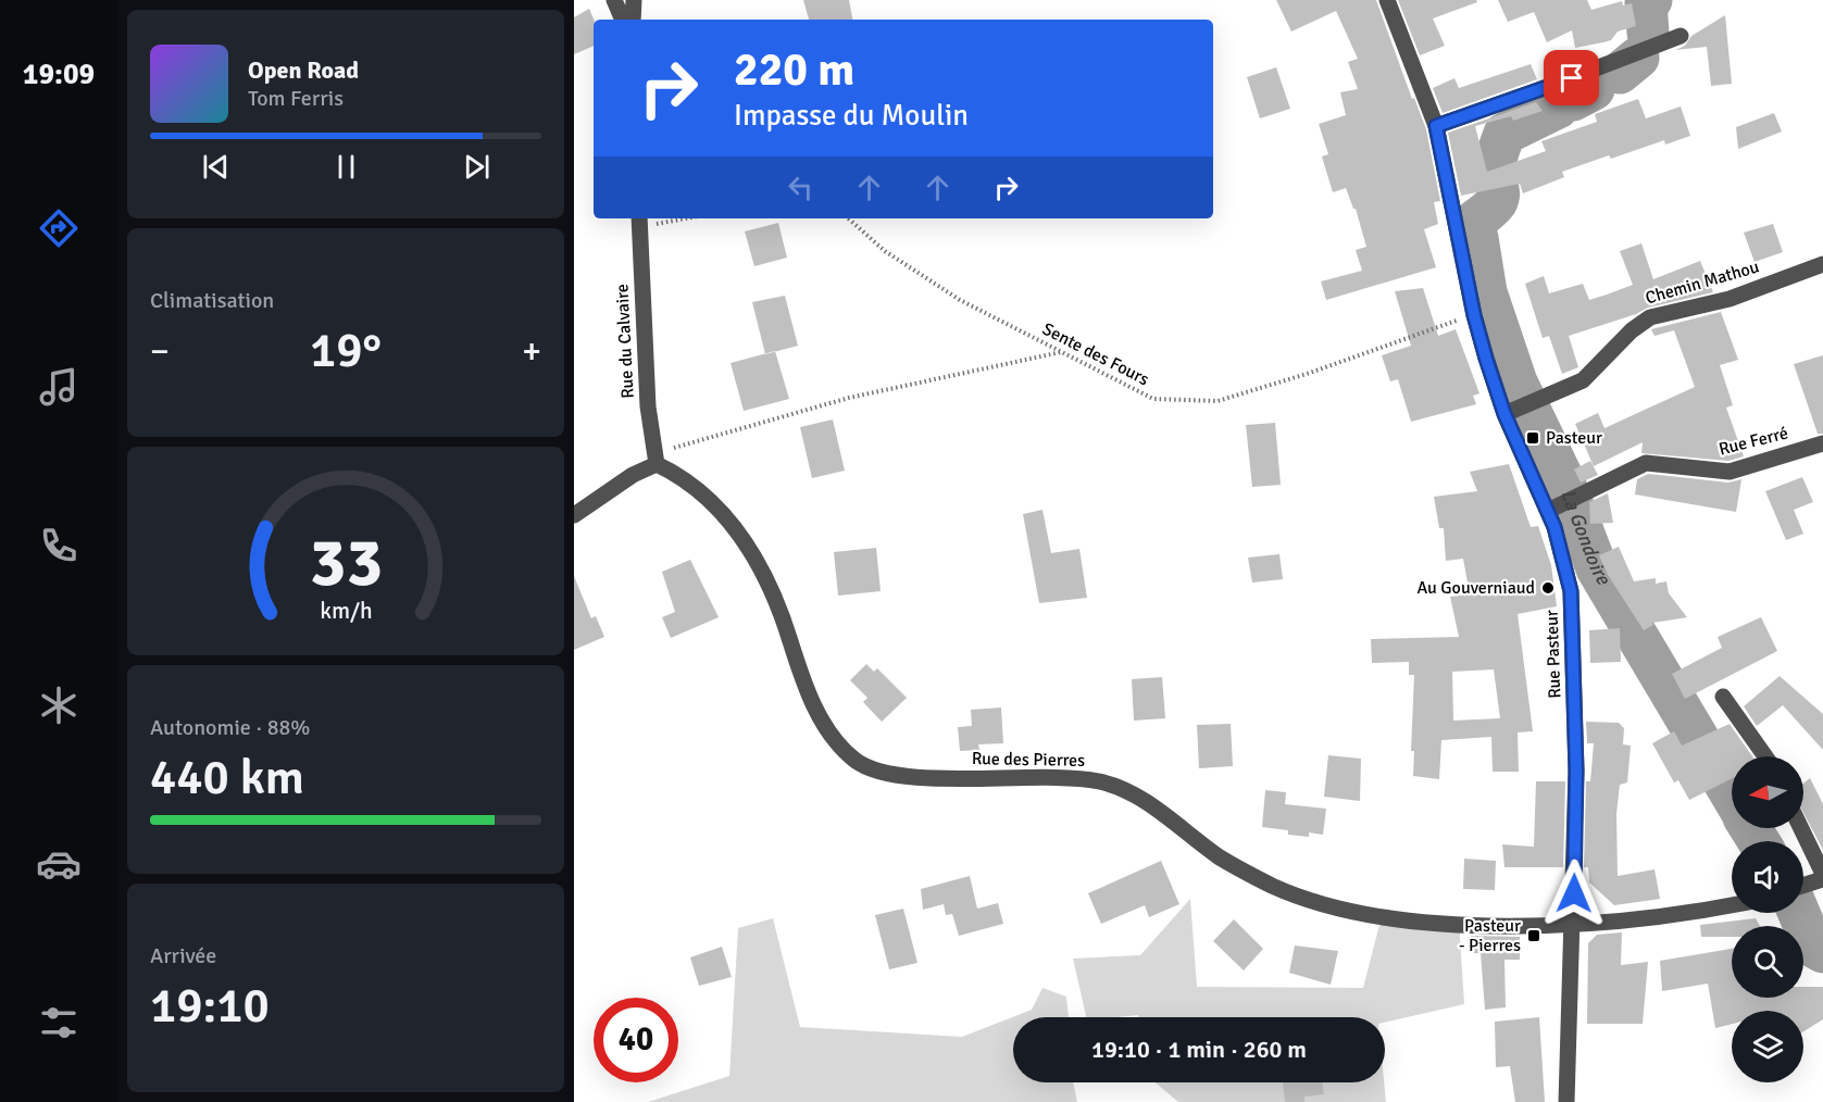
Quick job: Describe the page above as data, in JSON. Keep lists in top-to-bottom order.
{
  "streets": {
    "street": [
      "Chemin Mathou",
      "Rue du Calvaire",
      "Rue Ferré",
      "Rue Pasteur",
      "Rue des Pierres"
    ],
    "path": ["Sente des Fours"]
  },
  "crossings": [
    ["Chemin Mathou", "Rue Pasteur"],
    ["Rue du Calvaire", "Rue des Pierres"],
    ["Sente des Fours", "Rue Pasteur"],
    ["Rue Ferré", "Rue Pasteur"],
    ["Rue Pasteur", "Rue des Pierres"]
  ],
  "water": ["La Gondoire"],
  "places": {
    "transit": ["Pasteur", "Pasteur - Pierres"],
    "other": ["Au Gouverniaud"]
  },
  "north": "left",
  "page": {
    "tabs": "19:09",
    "turn": ["220 m", "Impasse du Moulin"],
    "song": ["Open Road", "Tom Ferris"],
    "tile": [
      "Climatisation",
      ["Autonomie · 88%", "440 km"],
      ["Arrivée", "19:10"]
    ],
    "heat": ["−", "19°", "+"],
    "limit": "40",
    "trip": "19:10 · 1 min · 260 m",
    "gauge": ["33", "km/h"]
  }
}
